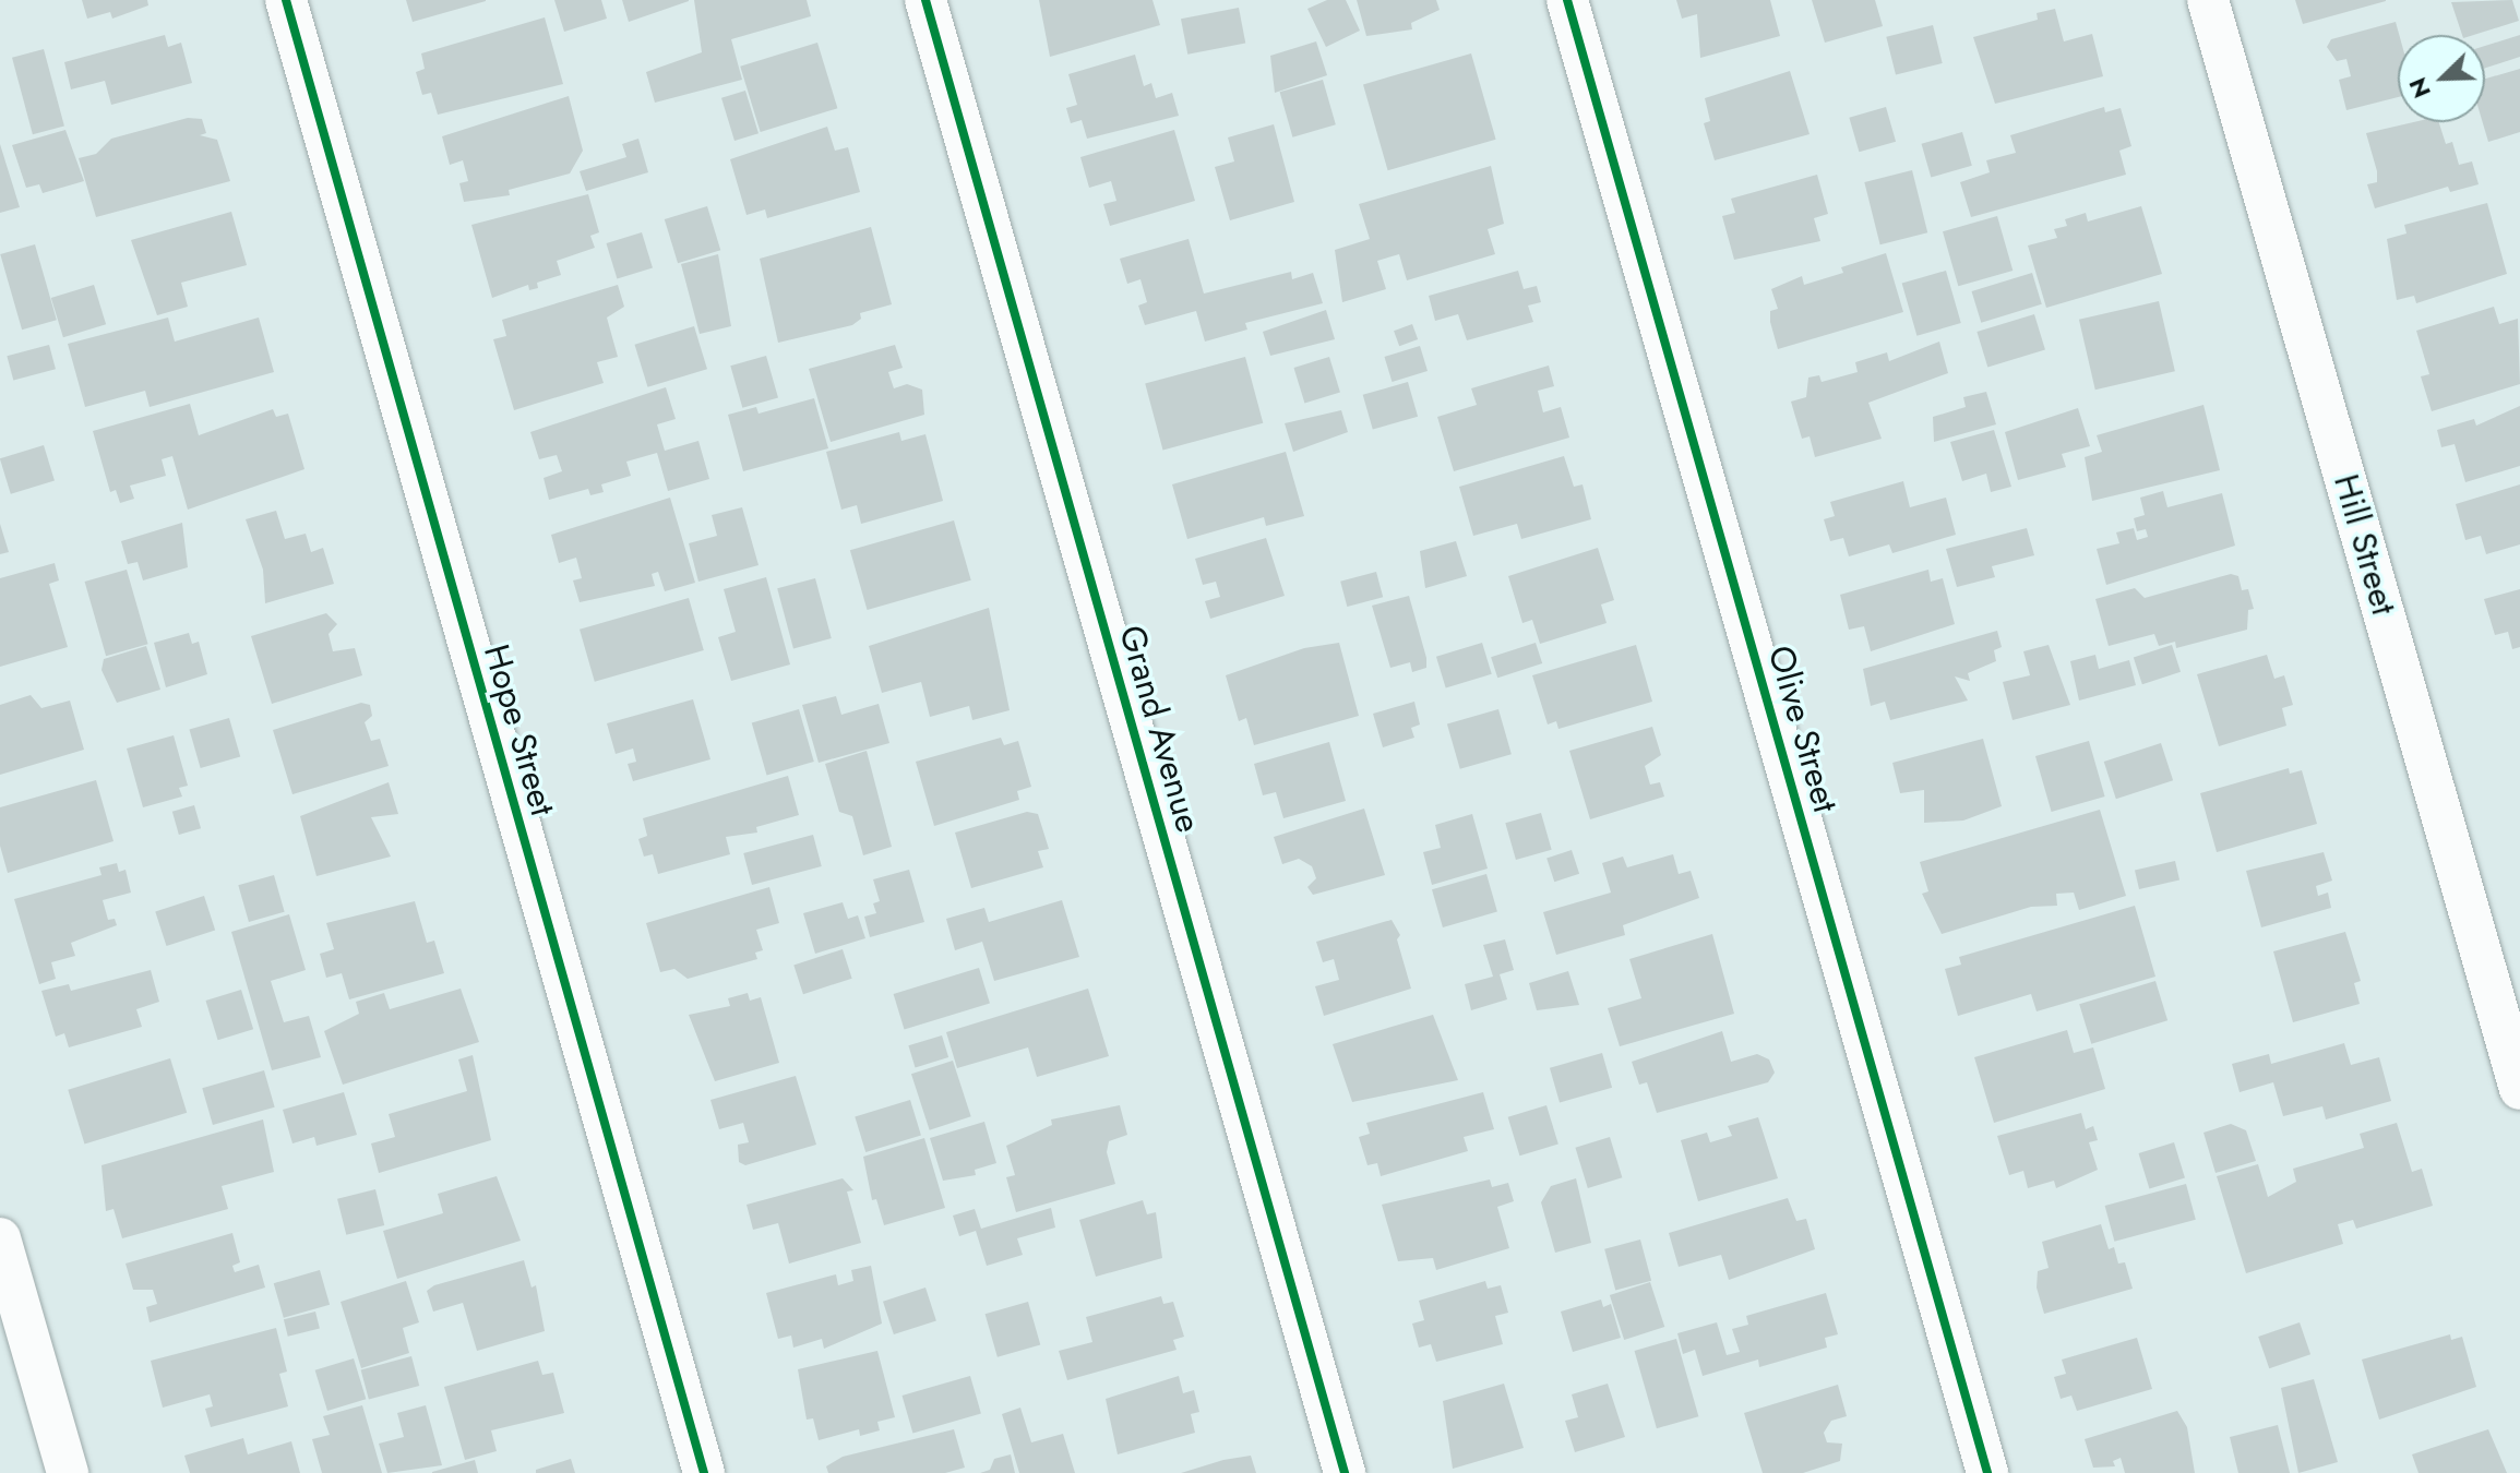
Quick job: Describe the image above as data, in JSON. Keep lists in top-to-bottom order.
{
  "streets": {
    "street": [
      "Hill Street",
      "Grand Avenue",
      "Olive Street",
      "Hope Street"
    ]
  },
  "north": "bottom left"
}
